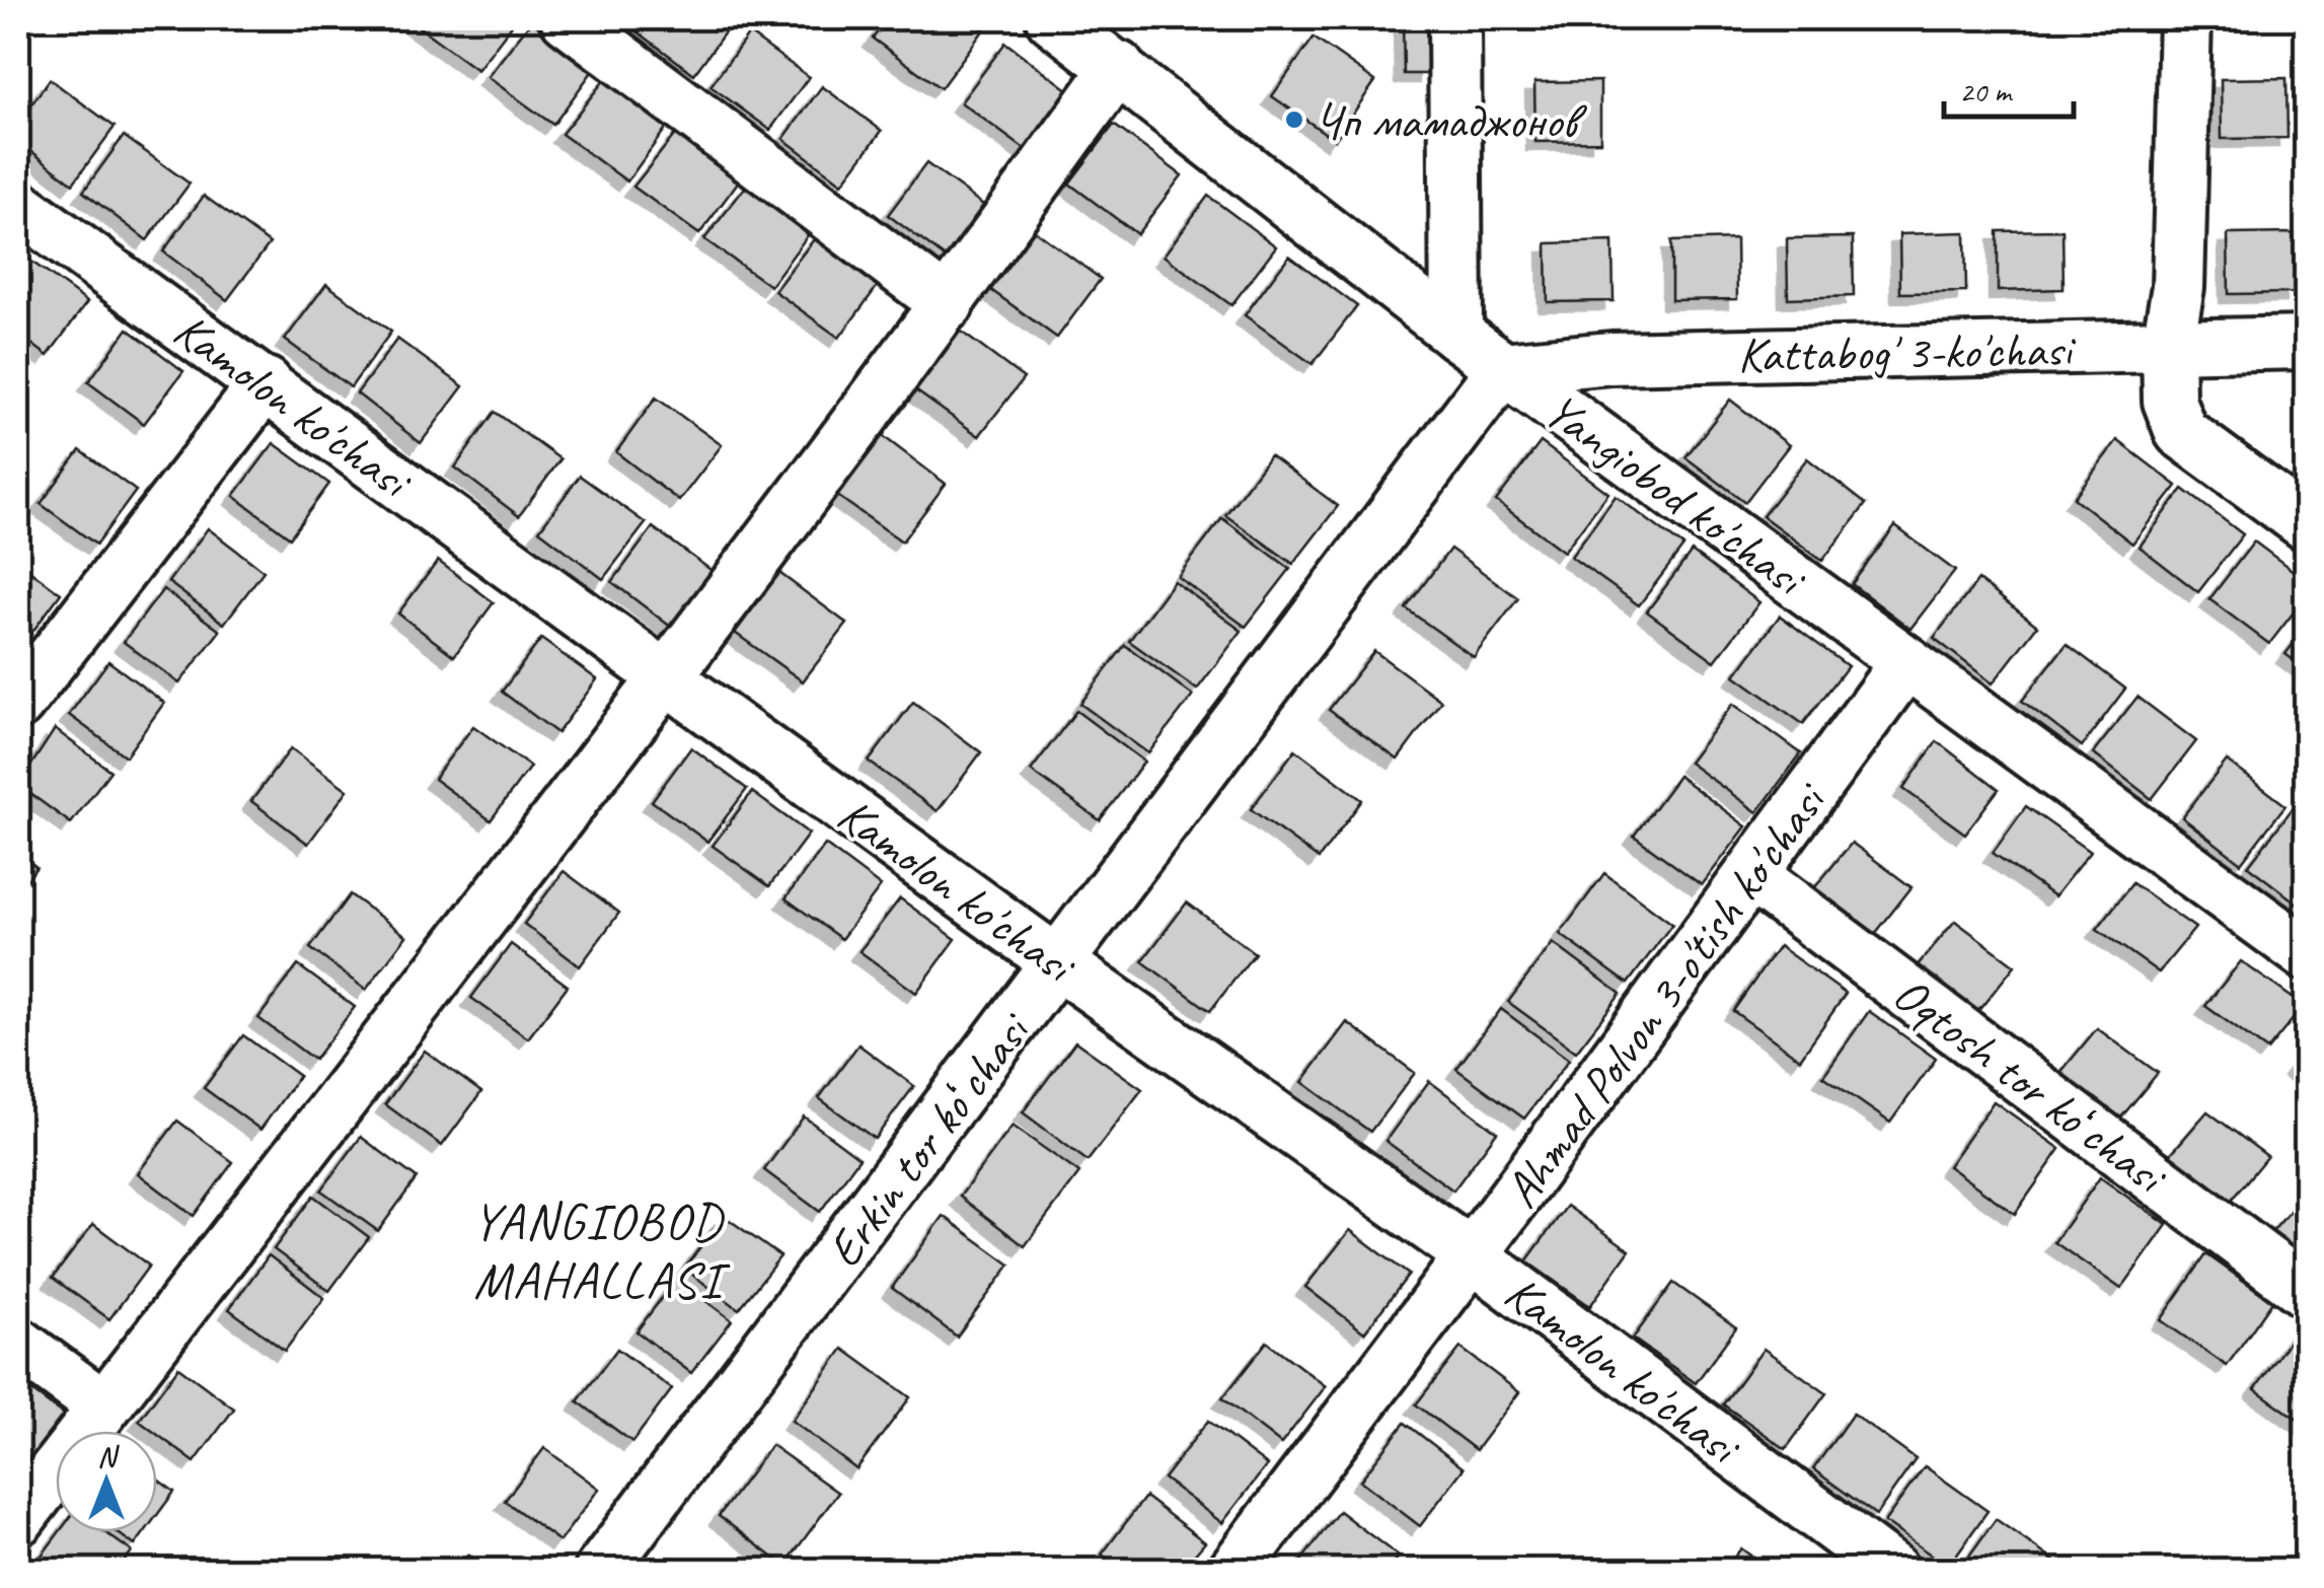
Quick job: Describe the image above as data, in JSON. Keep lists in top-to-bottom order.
{
  "streets": {
    "street": [
      "Kattabog' 3-ko'chasi",
      "Kamolon ko'chasi",
      "Yangiobod ko'chasi",
      "Ahmad Polvon 3-o'tish ko'chasi",
      "Oqtosh tor koʻchasi",
      "Erkin tor koʻchasi"
    ]
  },
  "crossings": [
    ["Kattabog' 3-ko'chasi", "Yangiobod ko'chasi"],
    ["Kattabog' 3-ko'chasi", "Erkin tor koʻchasi"],
    ["Kamolon ko'chasi", "Ahmad Polvon 3-o'tish ko'chasi"],
    ["Kamolon ko'chasi", "Erkin tor koʻchasi"],
    ["Yangiobod ko'chasi", "Ahmad Polvon 3-o'tish ko'chasi"],
    ["Yangiobod ko'chasi", "Erkin tor koʻchasi"],
    ["Ahmad Polvon 3-o'tish ko'chasi", "Oqtosh tor koʻchasi"]
  ],
  "districts": ["YANGIOBOD MAHALLASI"],
  "places": ["Чп мамаджонов"],
  "scale_bar": "20 m",
  "north": "top"
}
